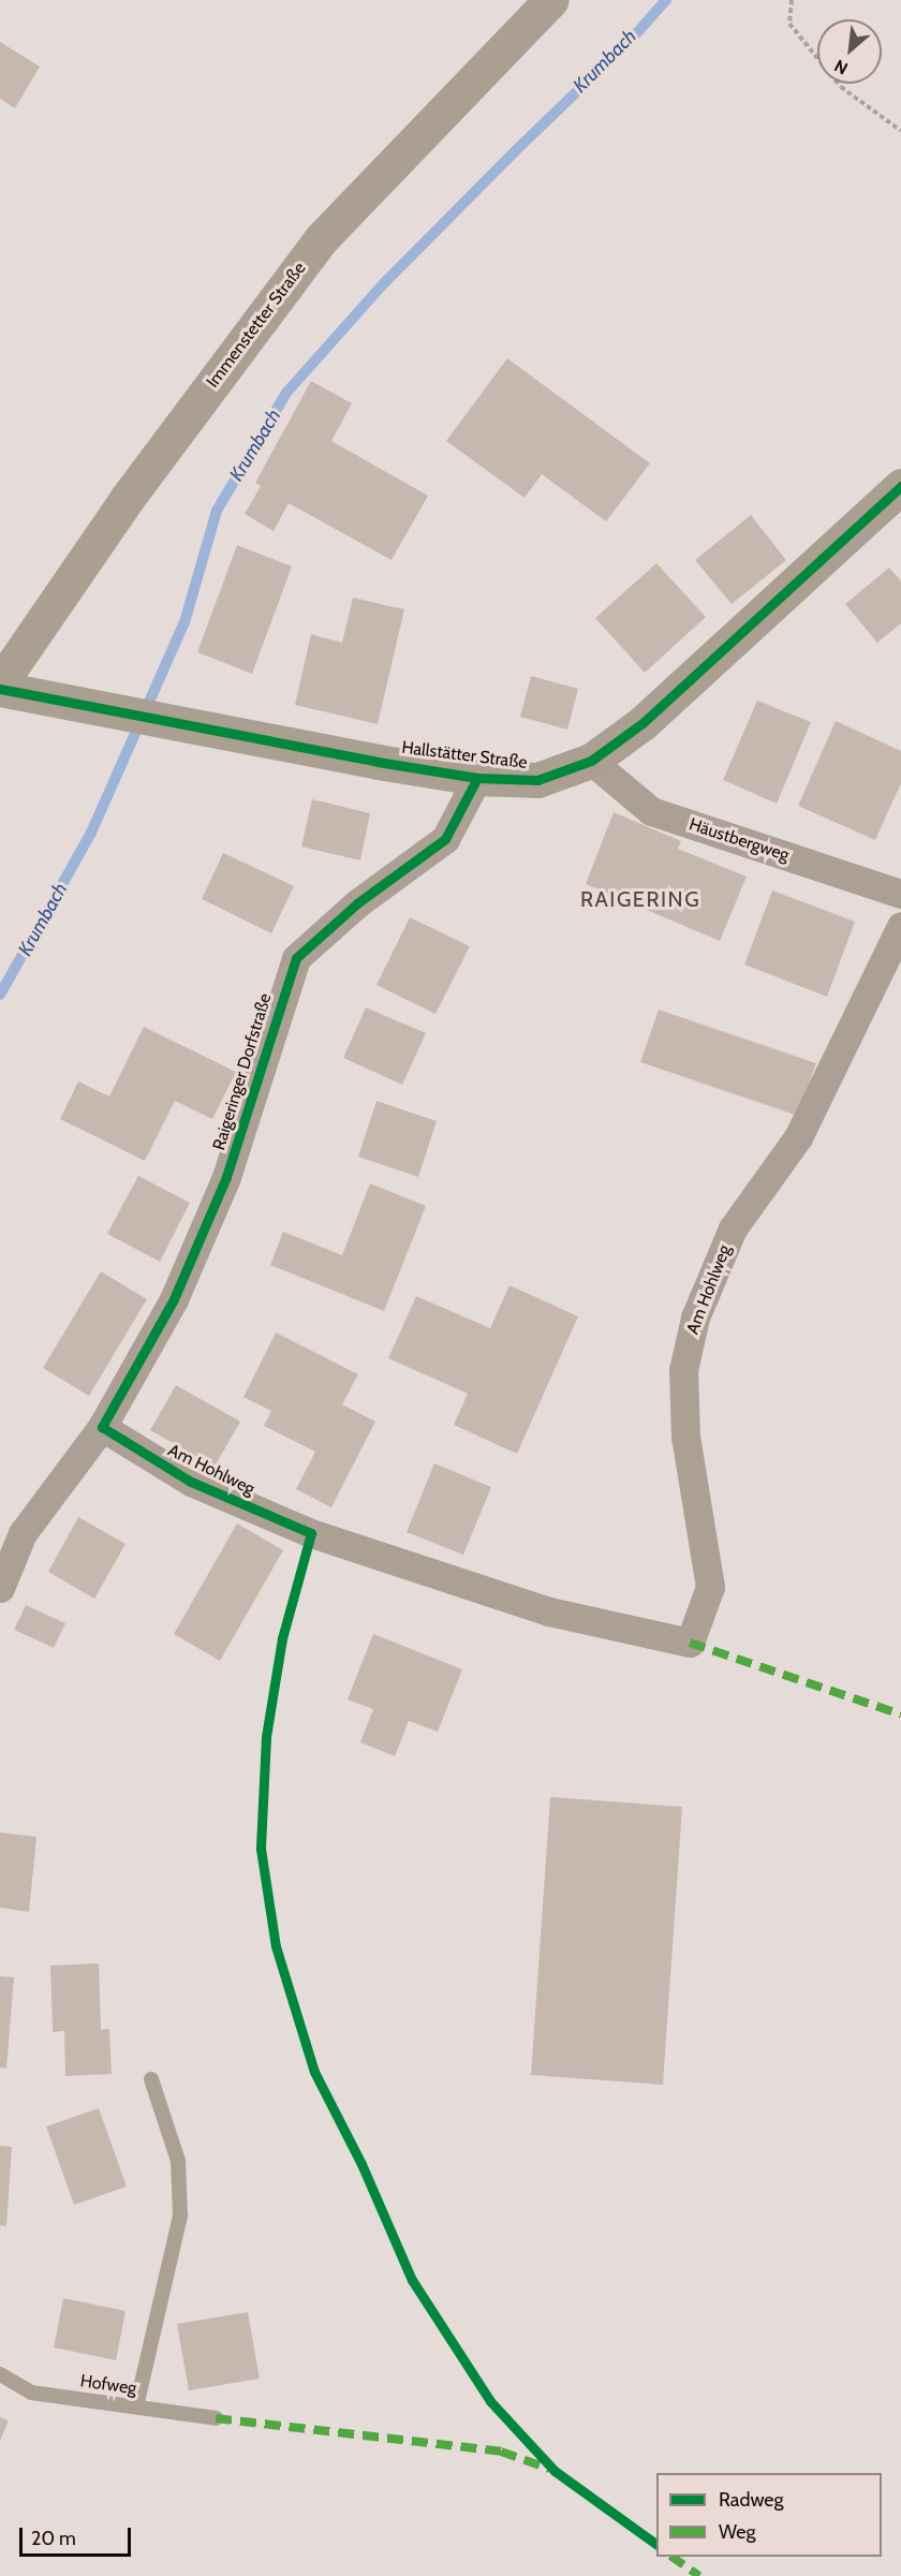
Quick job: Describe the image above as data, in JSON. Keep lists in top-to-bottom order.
{
  "streets": {
    "street": [
      "Immenstetter Straße",
      "Hallstätter Straße",
      "Häustbergweg",
      "Raigeringer Dorfstraße",
      "Am Hohlweg"
    ],
    "lane": ["Hofweg"]
  },
  "crossings": [
    ["Hallstätter Straße", "Häustbergweg"],
    ["Hallstätter Straße", "Raigeringer Dorfstraße"],
    ["Raigeringer Dorfstraße", "Am Hohlweg"]
  ],
  "districts": ["RAIGERING"],
  "water": ["Krumbach"],
  "legend": ["Radweg", "Weg"],
  "scale_bar": "20 m",
  "north": "bottom left"
}
